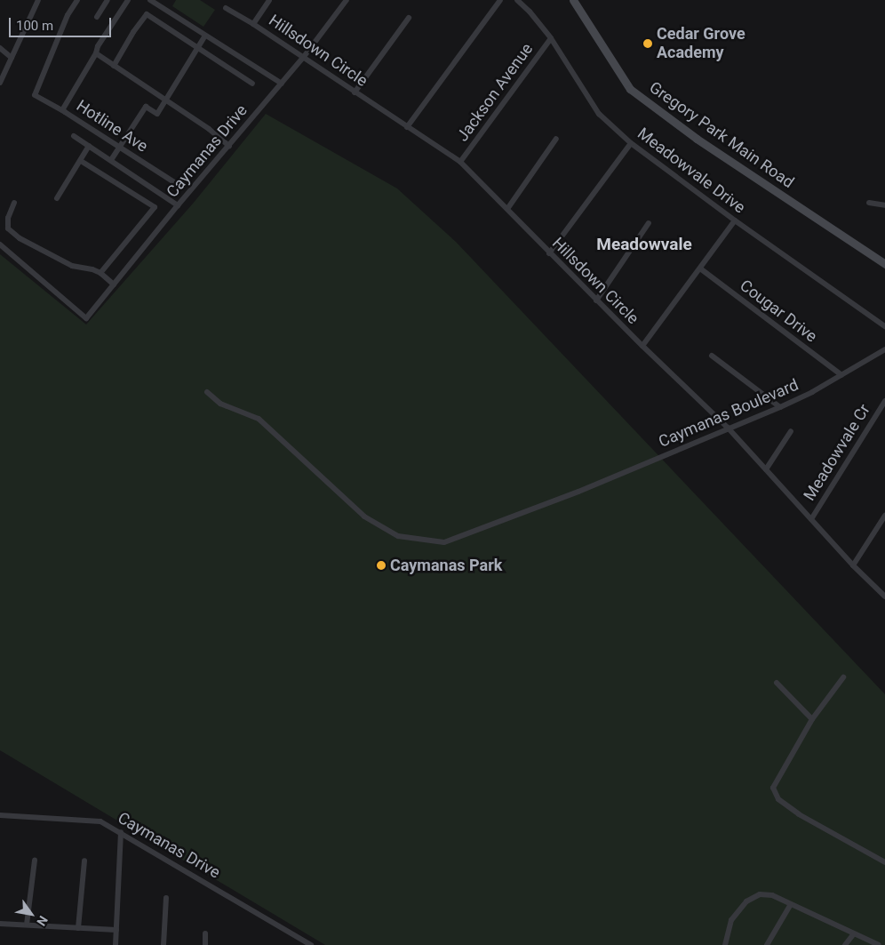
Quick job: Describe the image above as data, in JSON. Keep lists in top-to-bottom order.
{
  "streets": {
    "street": [
      "Hillsdown Circle",
      "Jackson Avenue",
      "Hotline Ave",
      "Gregory Park Main Road",
      "Caymanas Drive",
      "Meadowvale Drive",
      "Cougar Drive",
      "Caymanas Boulevard",
      "Meadowvale Cr"
    ]
  },
  "crossings": [
    ["Hillsdown Circle", "Jackson Avenue"],
    ["Hillsdown Circle", "Caymanas Drive"],
    ["Hillsdown Circle", "Caymanas Boulevard"],
    ["Hillsdown Circle", "Meadowvale Cr"],
    ["Jackson Avenue", "Meadowvale Drive"],
    ["Cougar Drive", "Caymanas Boulevard"]
  ],
  "districts": ["Meadowvale"],
  "places": ["Cedar Grove Academy", "Caymanas Park"],
  "scale_bar": "100 m",
  "north": "bottom right"
}
